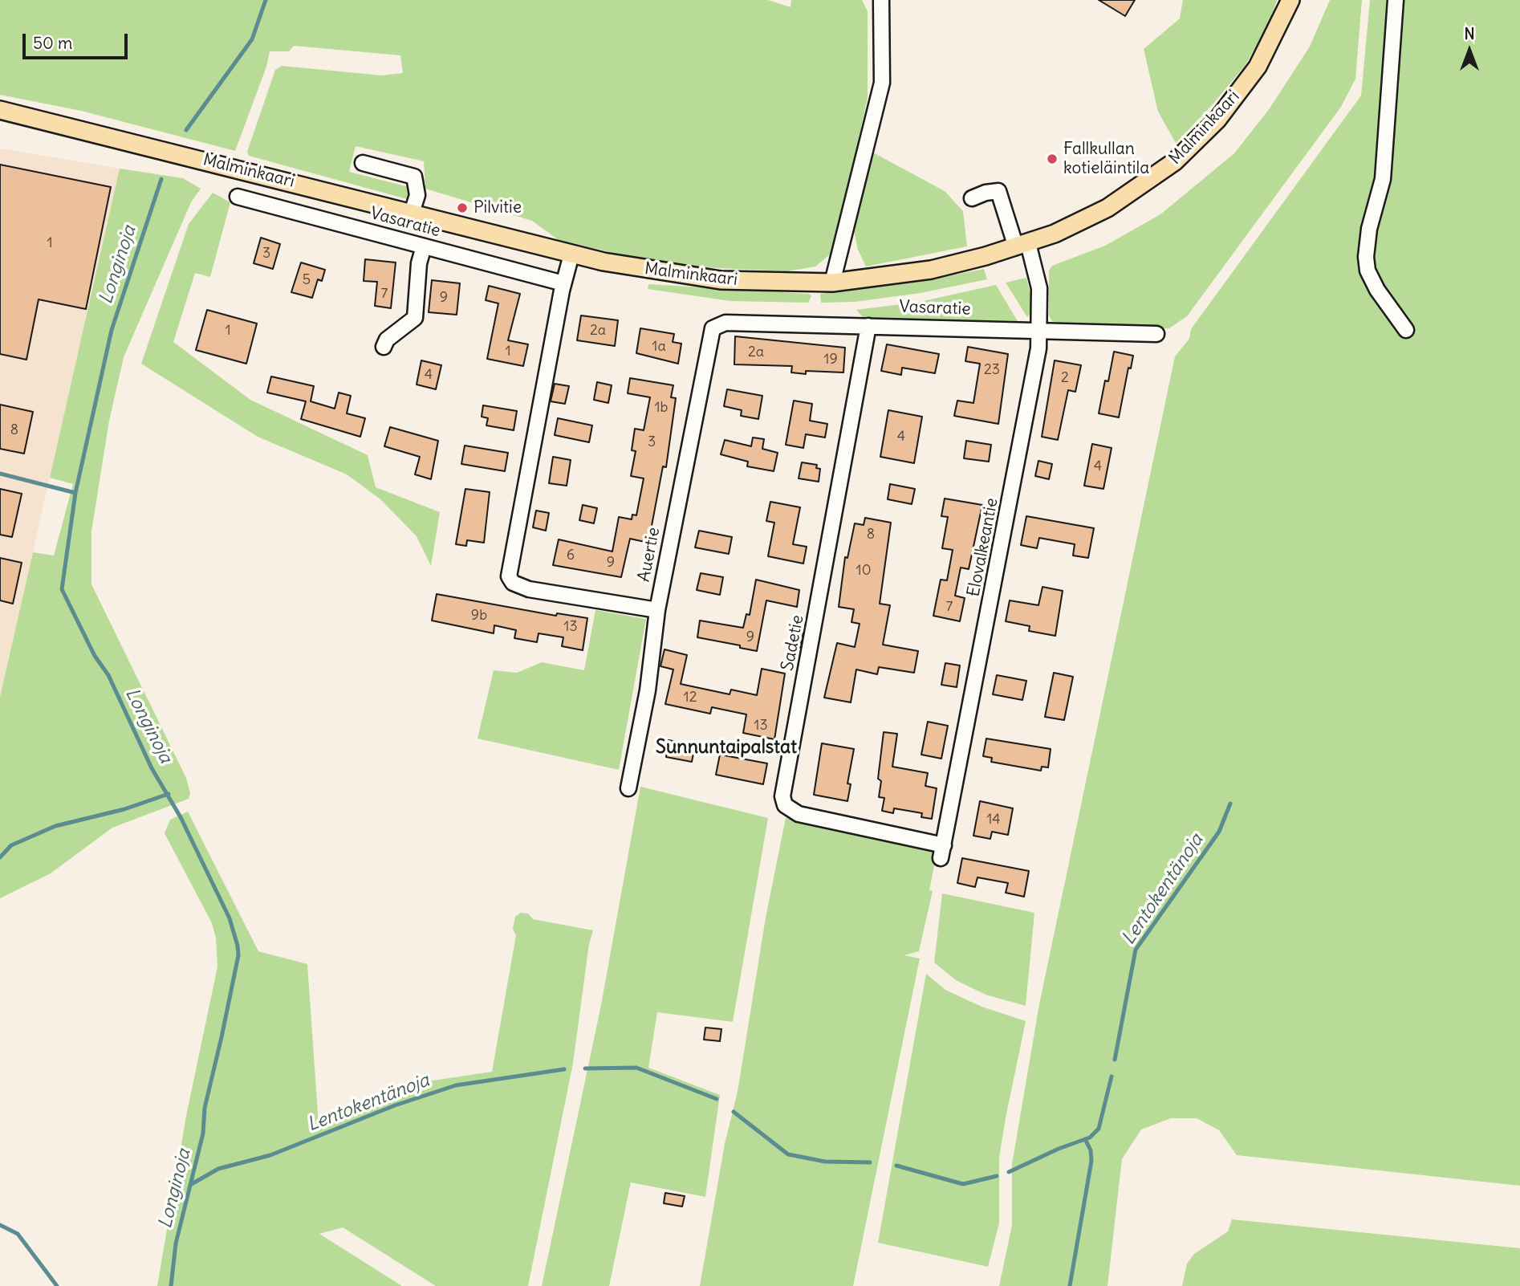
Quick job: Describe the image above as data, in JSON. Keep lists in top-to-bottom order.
{
  "streets": {
    "main road": ["Malminkaari"],
    "street": [
      "Vasaratie",
      "Elovalkeantie",
      "Auertie",
      "Sadetie"
    ]
  },
  "crossings": [
    ["Malminkaari", "Elovalkeantie"],
    ["Vasaratie", "Elovalkeantie"],
    ["Vasaratie", "Auertie"],
    ["Vasaratie", "Sadetie"],
    ["Elovalkeantie", "Sadetie"]
  ],
  "districts": ["Sunnuntaipalstat"],
  "water": ["Longinoja", "Lentokentänoja"],
  "places": ["Fallkullan kotieläintila", "Pilvitie"],
  "house_numbers": [
    "1",
    "3",
    "5",
    "7",
    "9",
    "1",
    "2a",
    "1a",
    "1",
    "2a",
    "19",
    "23",
    "4",
    "2",
    "1b",
    "8",
    "4",
    "3",
    "4",
    "8",
    "6",
    "9",
    "10",
    "7",
    "9b",
    "13",
    "9",
    "12",
    "13",
    "14"
  ],
  "scale_bar": "50 m",
  "north": "top"
}
